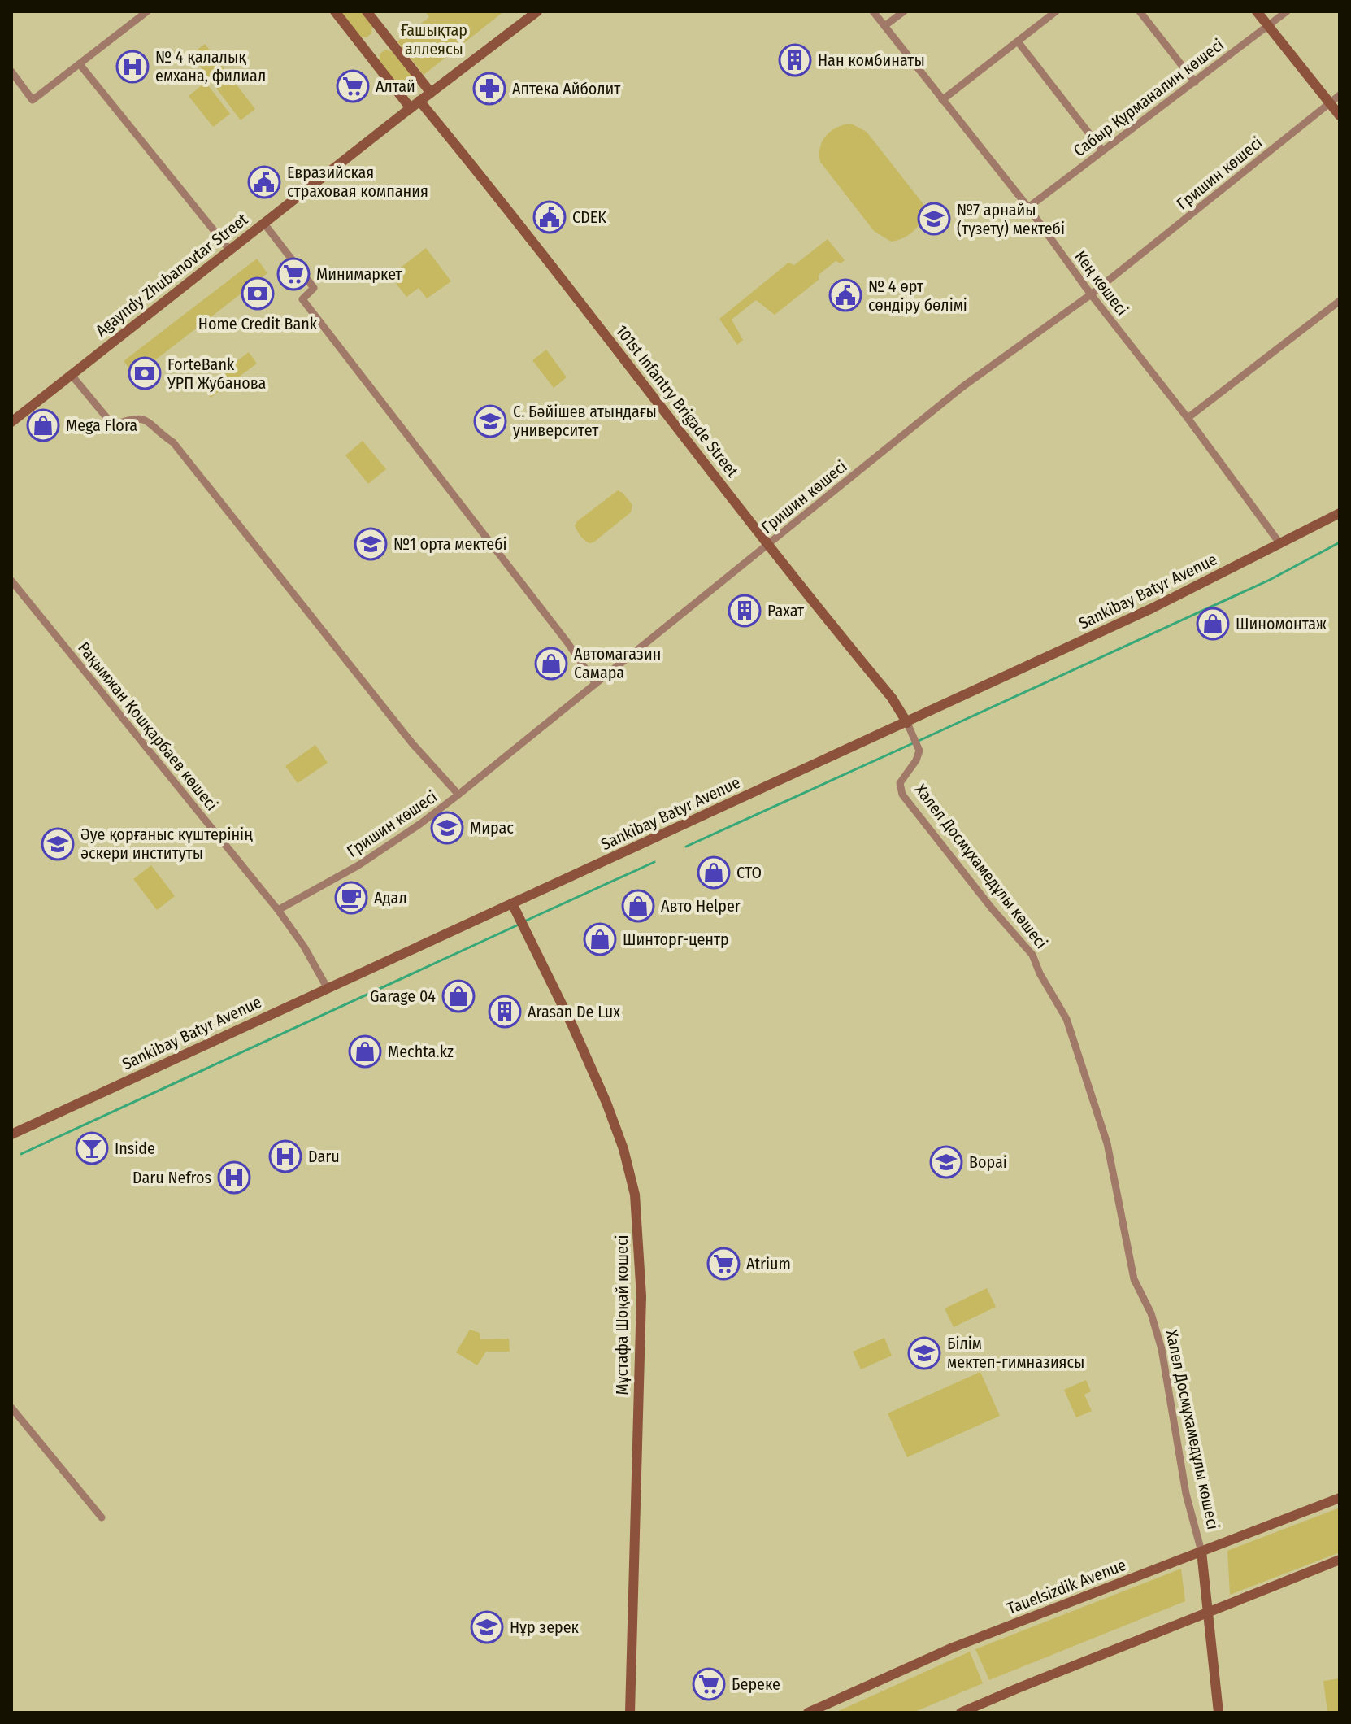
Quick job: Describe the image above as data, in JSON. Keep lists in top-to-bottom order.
{
  "streets": {
    "street": [
      "Сабыр Құрманалин көшесі",
      "Гришин көшесі",
      "Agayndy Zhubanovtar Street",
      "Кең көшесі",
      "101st Infantry Brigade Street",
      "Sankibay Batyr Avenue",
      "Рақымжан Қошқарбаев көшесі",
      "Халел Досмұхамедұлы көшесі",
      "Мұстафа Шоқай көшесі",
      "Tauelsizdik Avenue"
    ]
  },
  "crossings": [
    ["Сабыр Құрманалин көшесі", "Кең көшесі"],
    ["Гришин көшесі", "Кең көшесі"],
    ["Гришин көшесі", "101st Infantry Brigade Street"],
    ["Гришин көшесі", "Рақымжан Қошқарбаев көшесі"],
    ["Agayndy Zhubanovtar Street", "101st Infantry Brigade Street"],
    ["Кең көшесі", "Sankibay Batyr Avenue"],
    ["101st Infantry Brigade Street", "Sankibay Batyr Avenue"],
    ["101st Infantry Brigade Street", "Халел Досмұхамедұлы көшесі"],
    ["Sankibay Batyr Avenue", "Рақымжан Қошқарбаев көшесі"],
    ["Sankibay Batyr Avenue", "Халел Досмұхамедұлы көшесі"],
    ["Sankibay Batyr Avenue", "Мұстафа Шоқай көшесі"],
    ["Халел Досмұхамедұлы көшесі", "Tauelsizdik Avenue"]
  ],
  "parks": ["Ғашықтар аллеясы"],
  "places": {
    "building": ["Нан комбинаты", "Рахат", "Arasan De Lux"],
    "hospital": ["№ 4 қалалық емхана, филиал", "Daru", "Daru Nefros"],
    "supermarket": [
      "Алтай",
      "Минимаркет",
      "Atrium",
      "Береке"
    ],
    "pharmacy": ["Аптека Айболит"],
    "public building": ["Евразийская страховая компания", "CDEK", "№ 4 өрт сөндіру бөлімі"],
    "school or university": [
      "№7 арнайы (түзету) мектебі",
      "С. Бәйішев атындағы университет",
      "№1 орта мектебі",
      "Мирас",
      "Әуе қорғаныс күштерінің әскери институты",
      "Bopai",
      "Білім мектеп-гимназиясы",
      "Нұр зерек"
    ],
    "bank": ["Home Credit Bank", "ForteBank УРП Жубанова"],
    "shop": [
      "Mega Flora",
      "Шиномонтаж",
      "Автомагазин Самара",
      "СТО",
      "Авто Helper",
      "Шинторг-центр",
      "Garage 04",
      "Mechta.kz"
    ],
    "cafe": ["Адал"],
    "bar": ["Inside"]
  }
}
